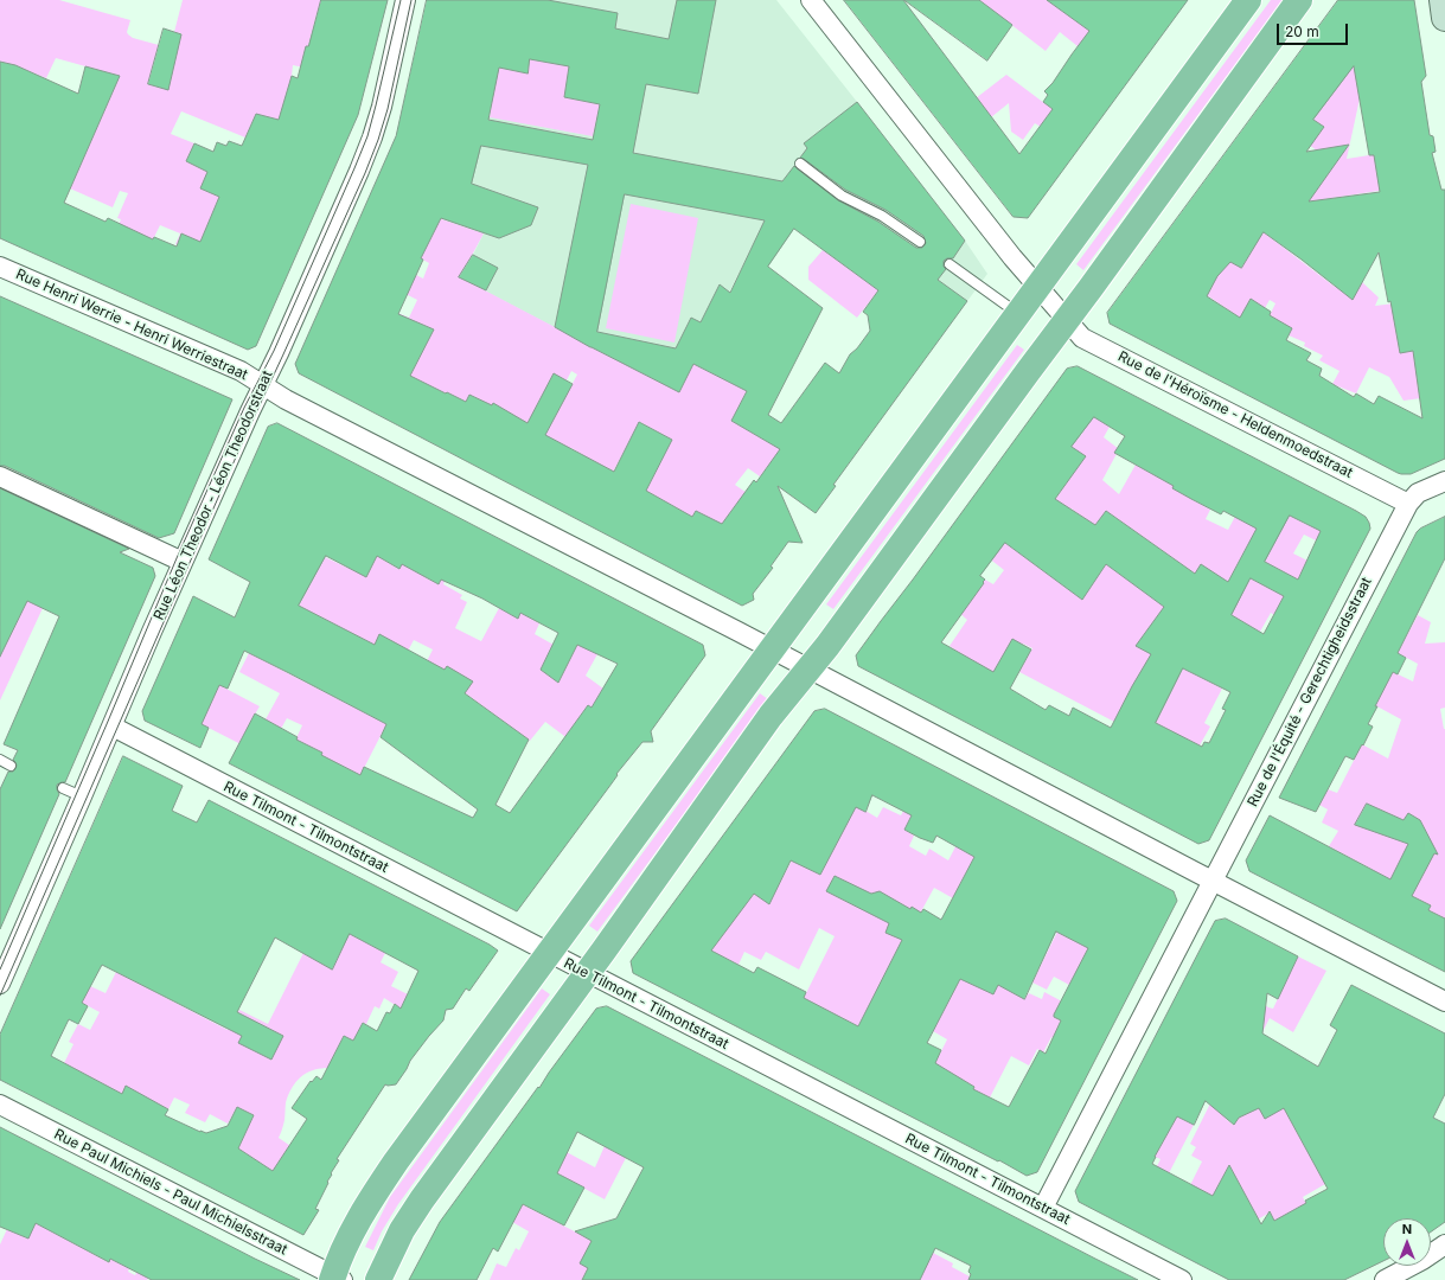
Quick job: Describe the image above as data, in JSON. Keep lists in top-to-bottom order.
{
  "streets": {
    "street": [
      "Rue Henri Werrie - Henri Werriestraat",
      "Rue de l'Héroïsme - Heldenmoedstraat",
      "Rue Léon Theodor - Léon Theodorstraat",
      "Rue de l'Équité - Gerechtigheidsstraat",
      "Rue Tilmont - Tilmontstraat",
      "Rue Paul Michiels - Paul Michielsstraat"
    ]
  },
  "crossings": [
    ["Rue Henri Werrie - Henri Werriestraat", "Rue Léon Theodor - Léon Theodorstraat"],
    ["Rue Henri Werrie - Henri Werriestraat", "Rue de l'Équité - Gerechtigheidsstraat"],
    ["Rue de l'Héroïsme - Heldenmoedstraat", "Rue de l'Équité - Gerechtigheidsstraat"],
    ["Rue Léon Theodor - Léon Theodorstraat", "Rue Tilmont - Tilmontstraat"],
    ["Rue de l'Équité - Gerechtigheidsstraat", "Rue Tilmont - Tilmontstraat"]
  ],
  "scale_bar": "20 m",
  "north": "top"
}
